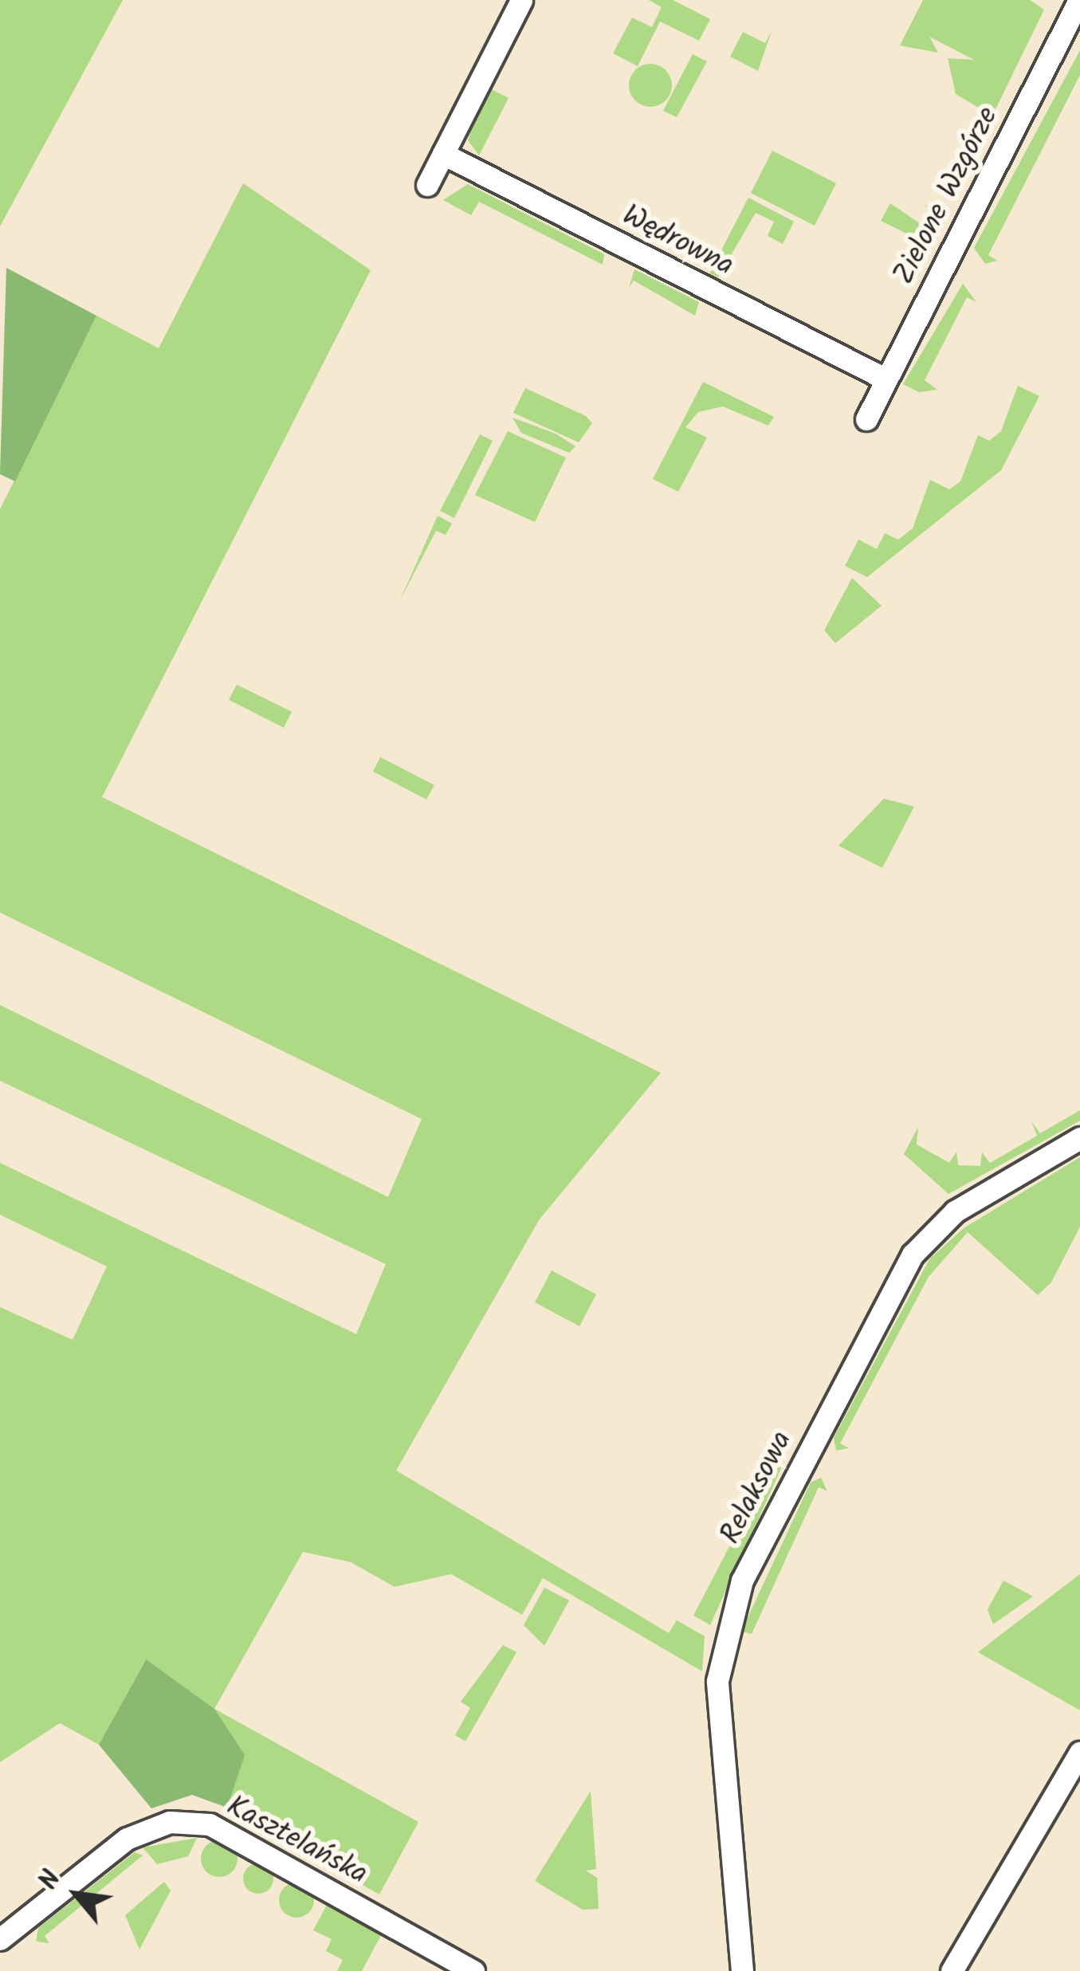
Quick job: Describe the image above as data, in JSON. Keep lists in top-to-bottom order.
{
  "streets": {
    "street": [
      "Zielone Wzgórze",
      "Wędrowna",
      "Relaksowa",
      "Kasztelańska"
    ]
  },
  "crossings": [
    ["Zielone Wzgórze", "Wędrowna"]
  ],
  "north": "top left"
}
